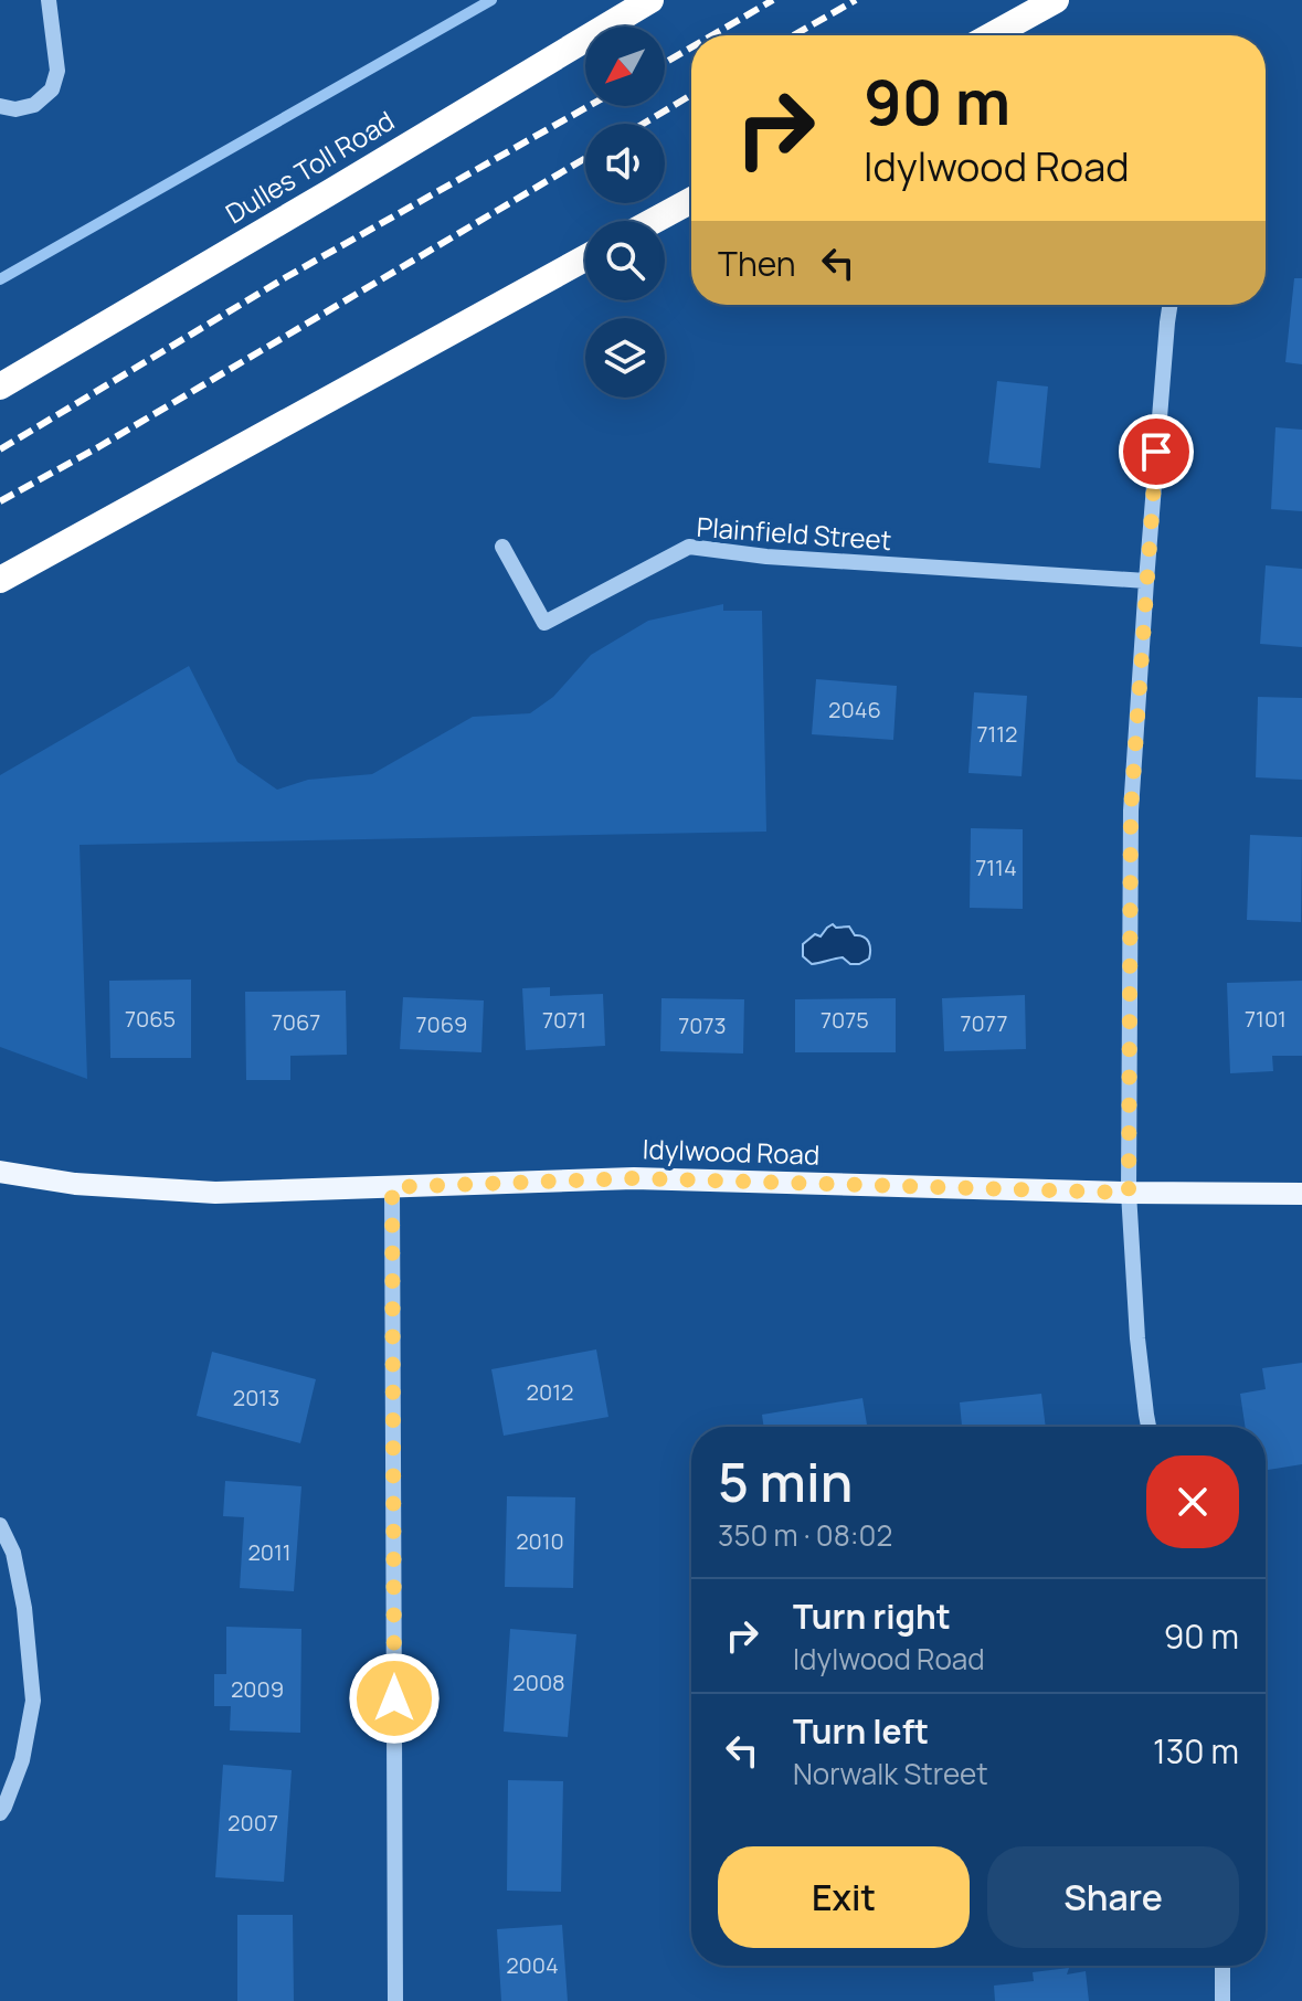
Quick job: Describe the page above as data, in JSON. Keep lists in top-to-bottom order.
{
  "streets": {
    "highway": ["Dulles Toll Road"],
    "main road": ["Idylwood Road"],
    "street": ["Plainfield Street"]
  },
  "house_numbers": [
    "2046",
    "7112",
    "7114",
    "7065",
    "7101",
    "7071",
    "7075",
    "7067",
    "7077",
    "7069",
    "7073",
    "2012",
    "2013",
    "2010",
    "2011",
    "2008",
    "2009",
    "2007",
    "2004"
  ],
  "north": "bottom left",
  "page": {
    "turn": ["90 m", "Idylwood Road"],
    "then": "Then",
    "heading": ["5 min", "350 m · 08:02"],
    "list": [
      {
        "name": "Turn right",
        "note": "Idylwood Road",
        "value": "90 m"
      },
      {
        "name": "Turn left",
        "note": "Norwalk Street",
        "value": "130 m"
      }
    ],
    "buttons": ["Exit", "Share"]
  }
}
